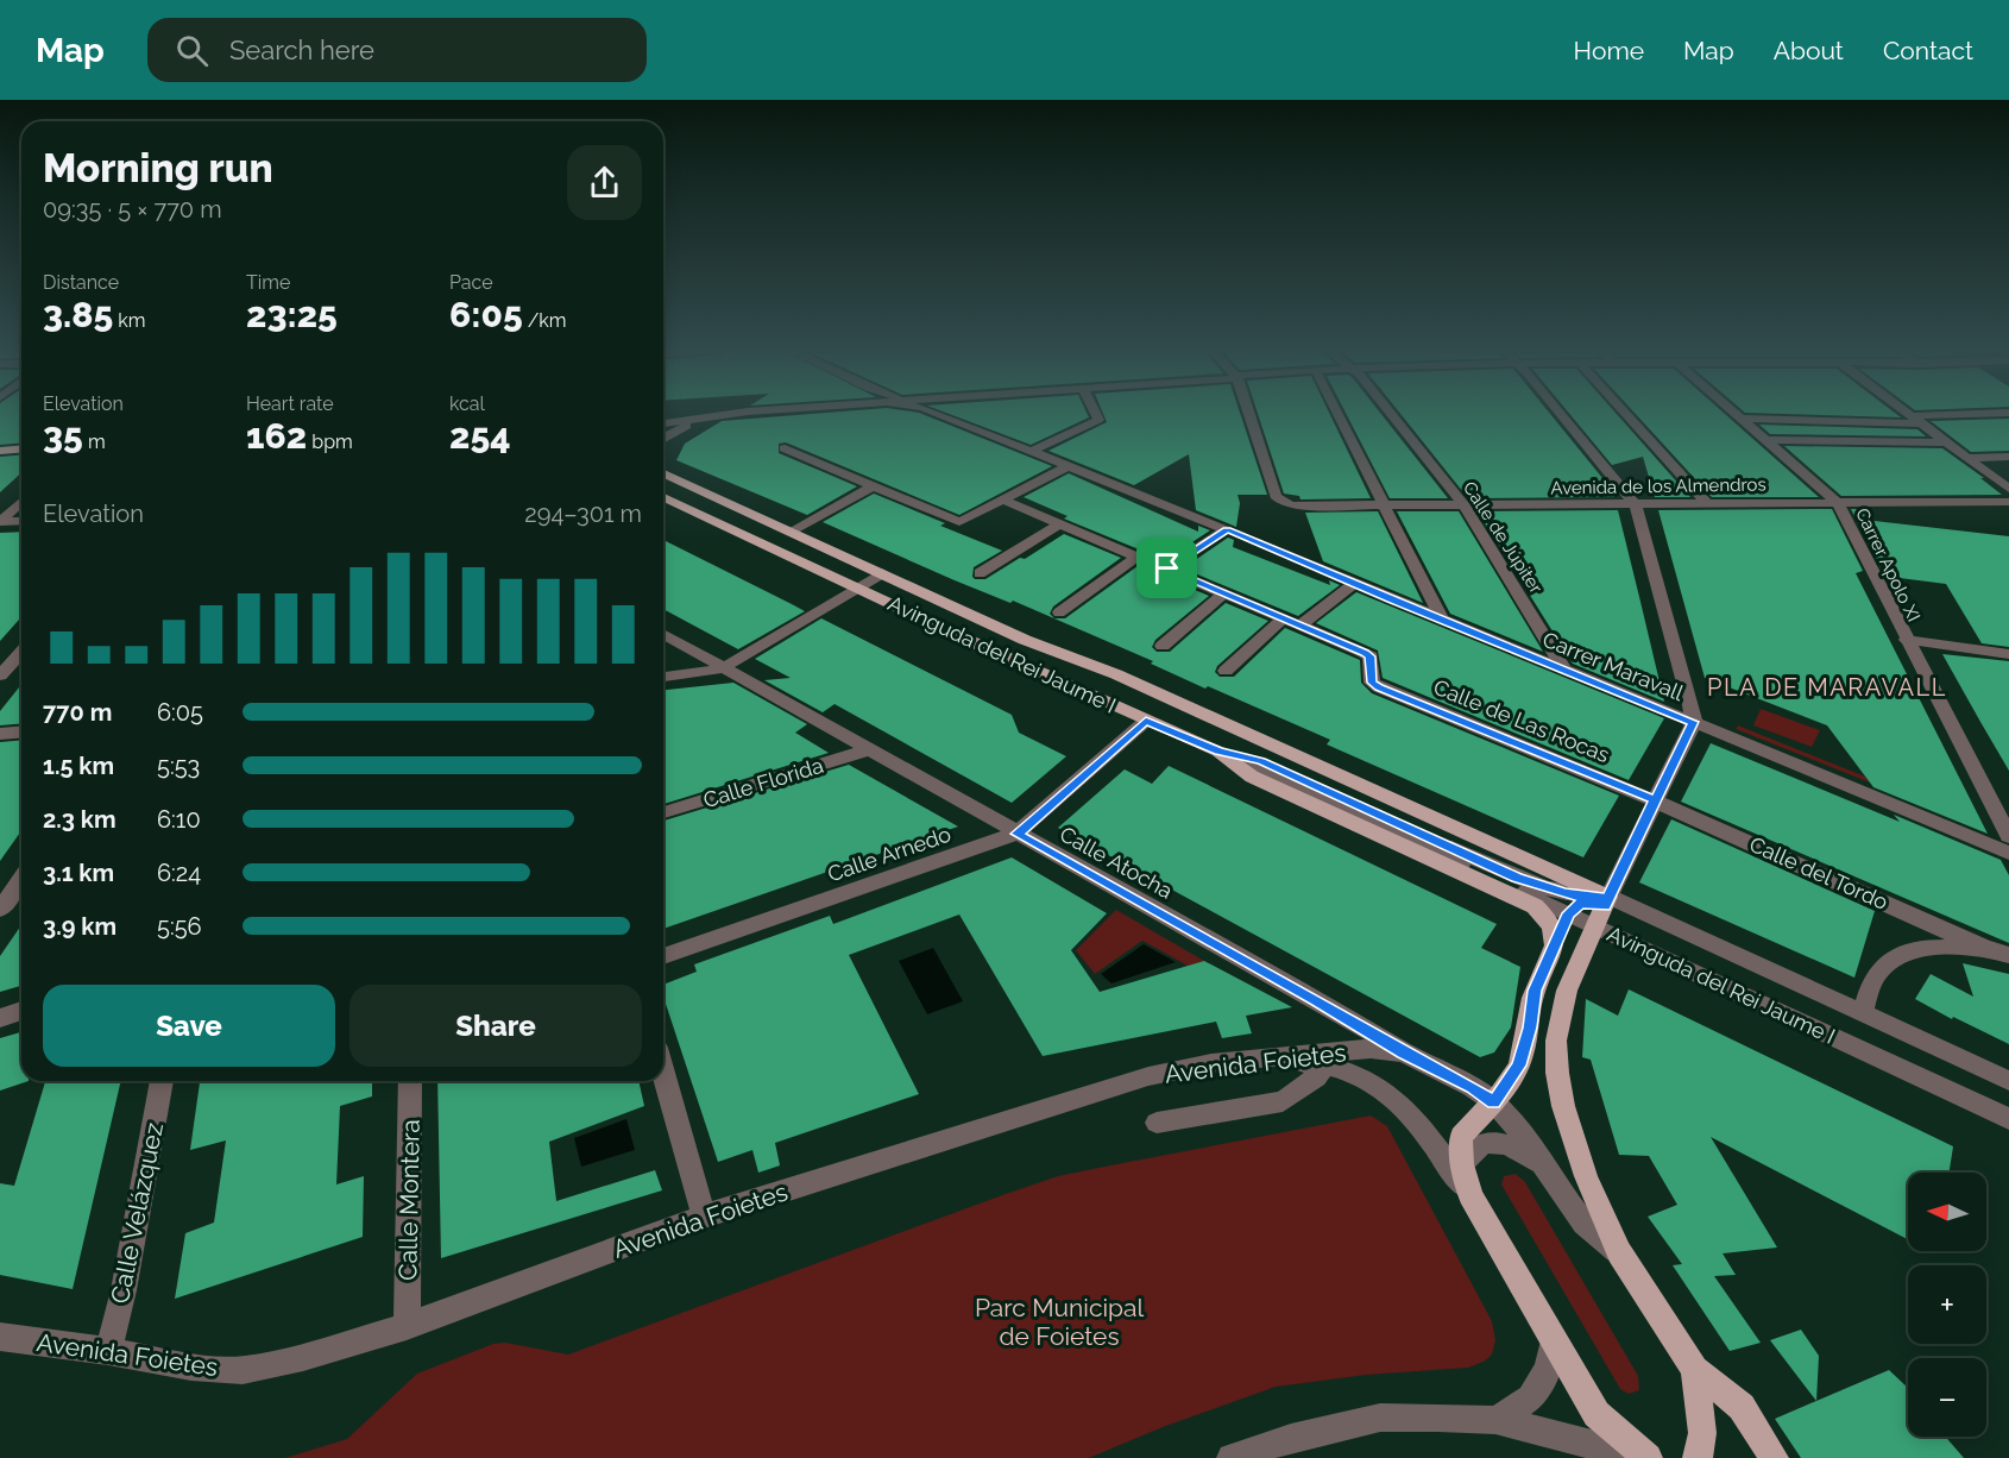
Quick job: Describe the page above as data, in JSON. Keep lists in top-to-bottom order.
{
  "streets": {
    "main road": ["Avinguda del Rei Jaume I"],
    "street": [
      "Avenida de los Almendros",
      "Calle de Júpiter",
      "Carrer Apolo XI",
      "Carrer Maravall",
      "Calle de Las Rocas",
      "Calle Florida",
      "Calle Arnedo",
      "Calle Atocha",
      "Calle del Tordo",
      "Avenida Foietes",
      "Calle Montera",
      "Calle Velázquez"
    ]
  },
  "crossings": [
    ["Avenida de los Almendros", "Calle de Júpiter"],
    ["Avenida de los Almendros", "Carrer Apolo XI"],
    ["Calle de Júpiter", "Carrer Maravall"],
    ["Avinguda del Rei Jaume I", "Calle Arnedo"],
    ["Avinguda del Rei Jaume I", "Calle del Tordo"],
    ["Calle de Las Rocas", "Calle del Tordo"],
    ["Calle Florida", "Calle Atocha"],
    ["Calle Arnedo", "Calle Atocha"],
    ["Calle Atocha", "Avenida Foietes"],
    ["Avenida Foietes", "Calle Montera"],
    ["Avenida Foietes", "Calle Velázquez"]
  ],
  "districts": ["PLA DE MARAVALL"],
  "parks": ["Parc Municipal de Foietes"],
  "north": "left",
  "page": {
    "header": "Map",
    "search": "Search here",
    "nav": [
      "Home",
      "Map",
      "About",
      "Contact"
    ],
    "heading": ["Morning run", "09:35 · 5 × 770 m"],
    "stats": [
      ["Distance", "3.85 km"],
      ["Time", "23:25"],
      ["Pace", "6:05 /km"],
      ["Elevation", "35 m"],
      ["Heart rate", "162 bpm"],
      ["kcal", "254"]
    ],
    "chart": ["Elevation", "294–301 m"],
    "list": [
      {
        "name": "770 m",
        "note": "6:05"
      },
      {
        "name": "1.5 km",
        "note": "5:53"
      },
      {
        "name": "2.3 km",
        "note": "6:10"
      },
      {
        "name": "3.1 km",
        "note": "6:24"
      },
      {
        "name": "3.9 km",
        "note": "5:56"
      }
    ],
    "buttons": ["Save", "Share"],
    "map_buttons": ["+", "−"]
  }
}
